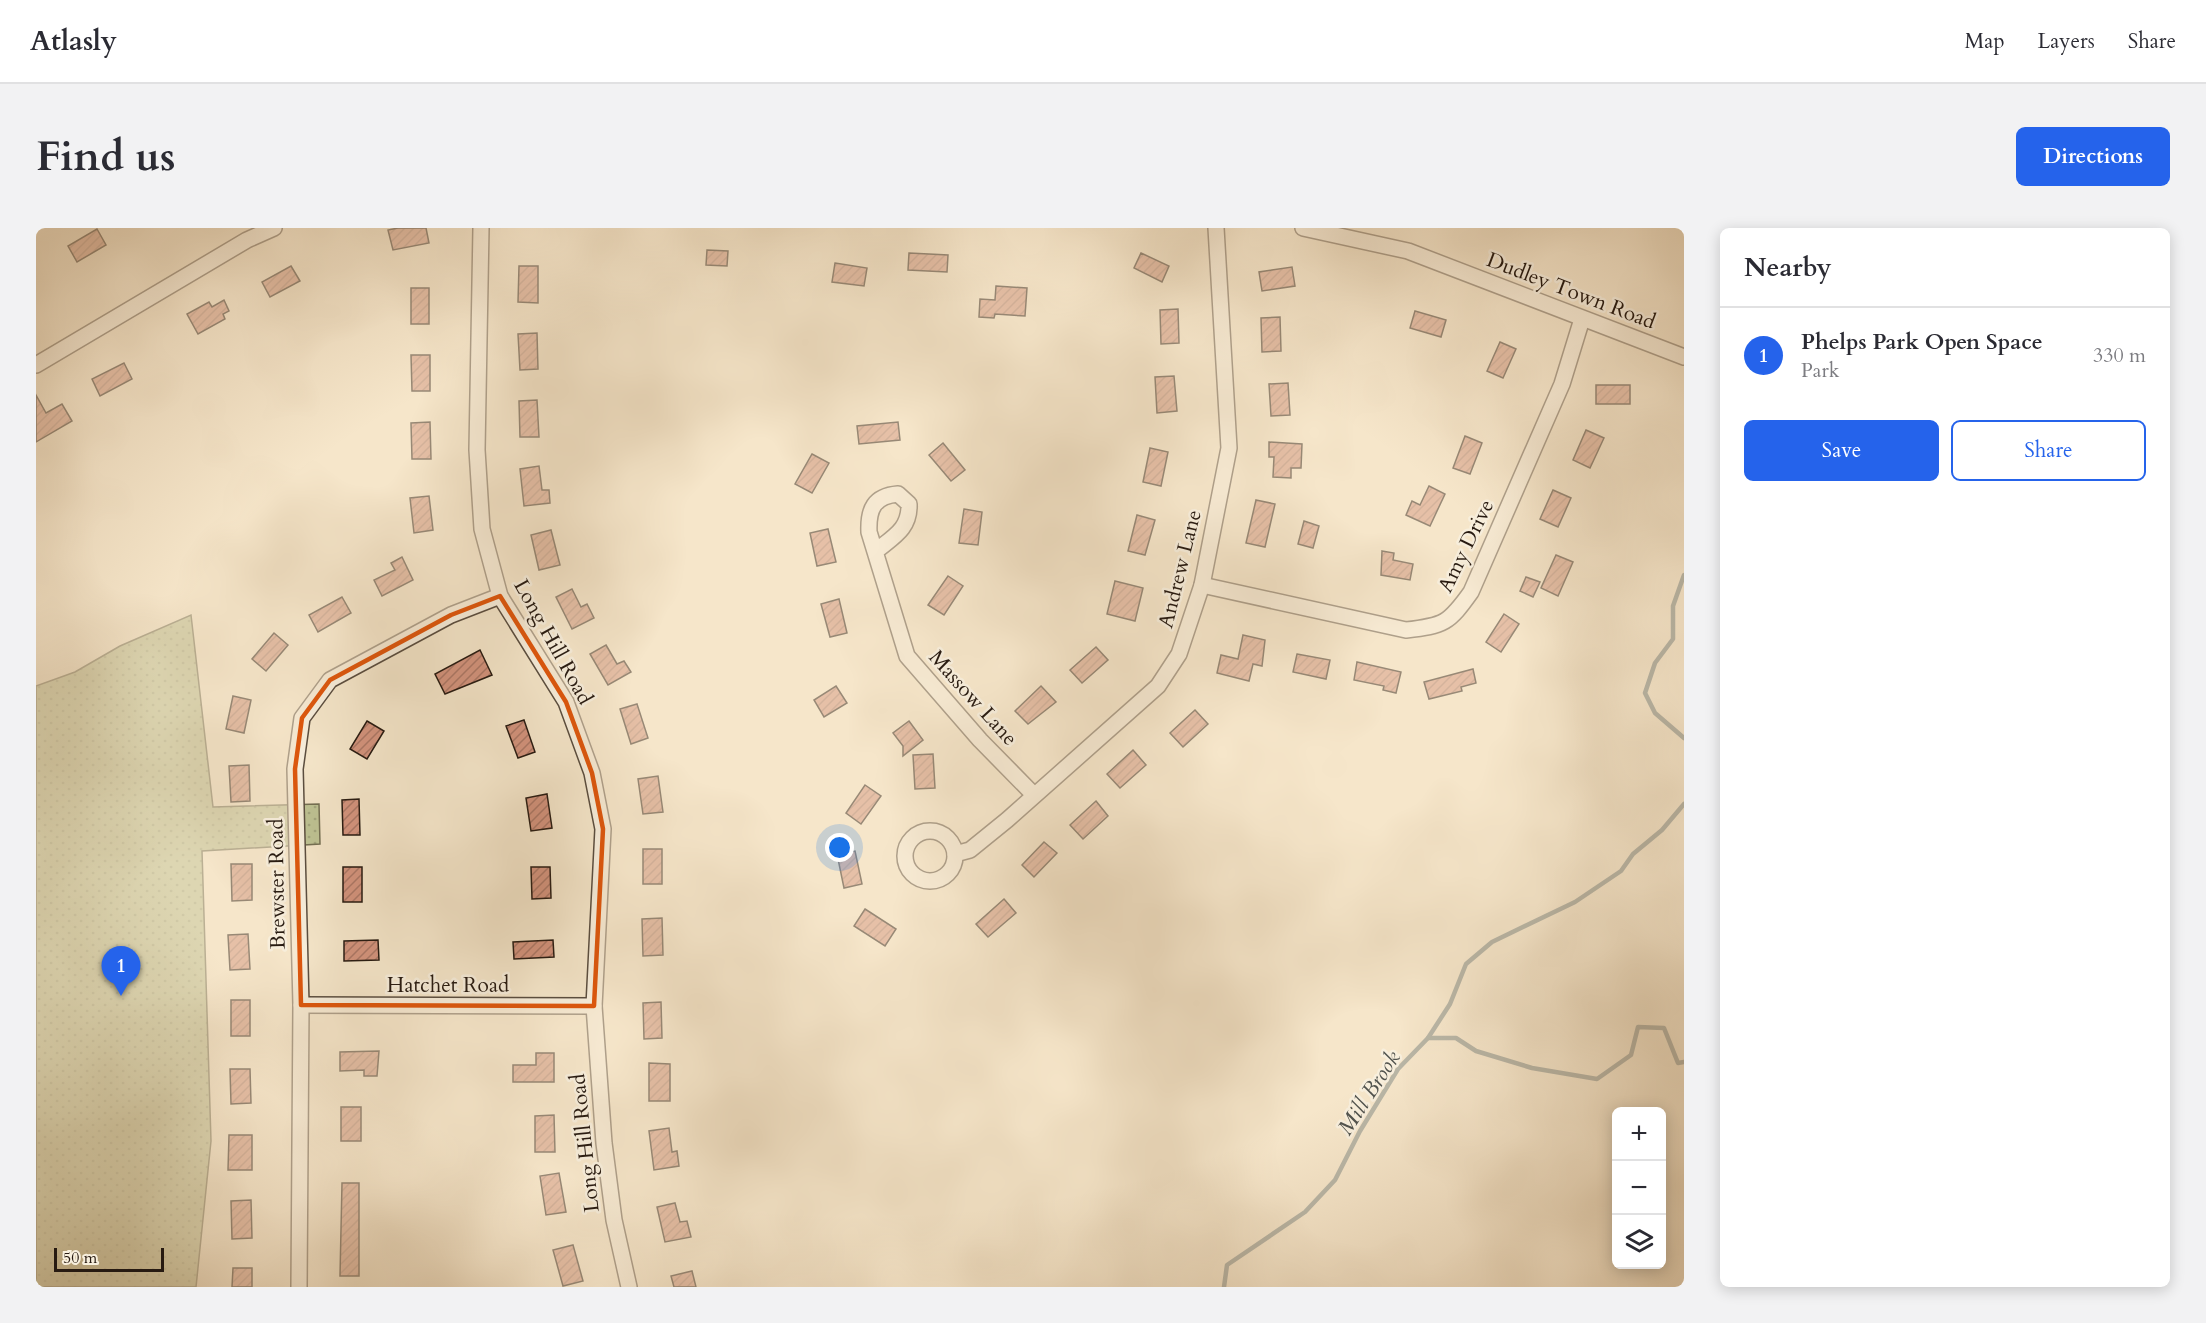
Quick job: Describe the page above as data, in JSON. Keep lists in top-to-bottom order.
{
  "streets": {
    "street": [
      "Dudley Town Road",
      "Amy Drive",
      "Andrew Lane",
      "Long Hill Road",
      "Massow Lane",
      "Brewster Road",
      "Hatchet Road"
    ]
  },
  "crossings": [
    ["Dudley Town Road", "Amy Drive"],
    ["Amy Drive", "Andrew Lane"],
    ["Andrew Lane", "Massow Lane"],
    ["Long Hill Road", "Brewster Road"],
    ["Long Hill Road", "Hatchet Road"],
    ["Brewster Road", "Hatchet Road"]
  ],
  "water": ["Mill Brook"],
  "scale_bar": "50 m",
  "page": {
    "header": "Atlasly",
    "nav": ["Map", "Layers", "Share"],
    "buttons": [
      "Directions",
      ["Save", "Share"]
    ],
    "title": "Find us",
    "heading": "Nearby",
    "list": [
      {
        "mark": "1",
        "name": "Phelps Park Open Space",
        "note": "Park",
        "value": "330 m"
      }
    ],
    "pins": "1",
    "map_buttons": ["+", "−"],
    "scale": "50 m"
  }
}
